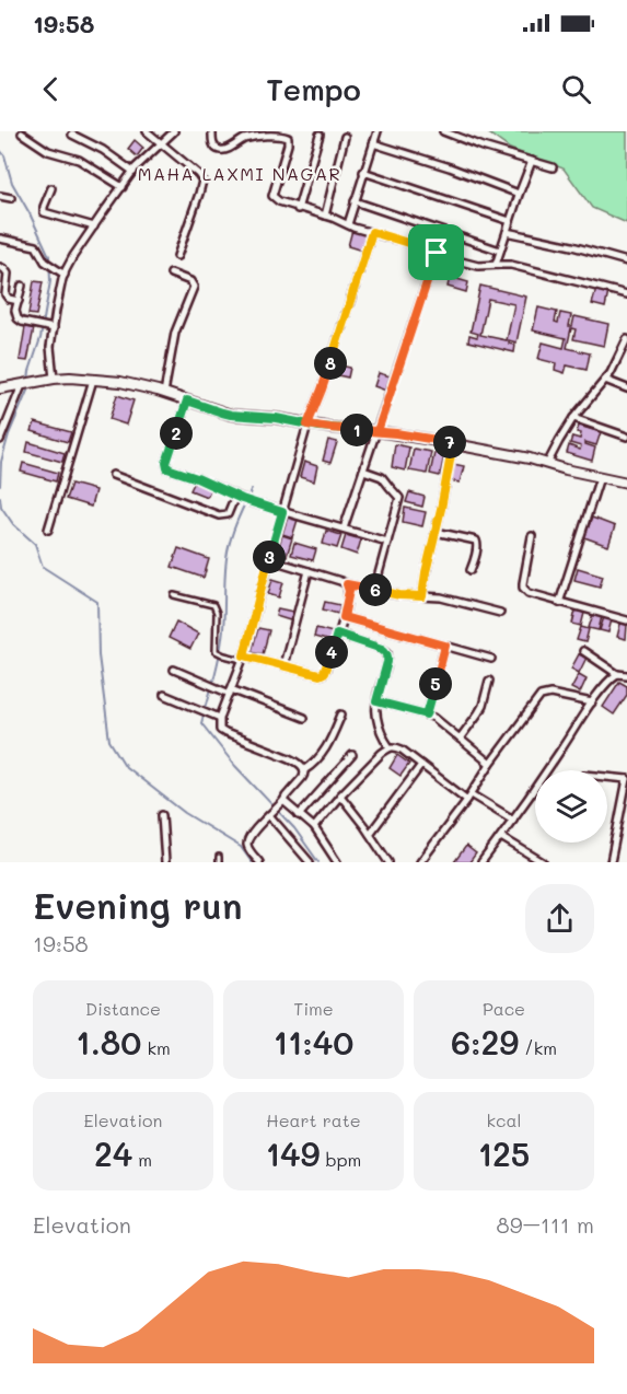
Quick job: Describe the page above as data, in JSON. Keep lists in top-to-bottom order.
{
  "districts": ["MAHA LAXMI NAGAR"],
  "page": {
    "status": "19:58",
    "header": "Tempo",
    "pins": [
      "8",
      "1",
      "2",
      "7",
      "3",
      "6",
      "4",
      "5"
    ],
    "heading": ["Evening run", "19:58"],
    "stats": [
      ["Distance", "1.80 km"],
      ["Time", "11:40"],
      ["Pace", "6:29 /km"],
      ["Elevation", "24 m"],
      ["Heart rate", "149 bpm"],
      ["kcal", "125"]
    ],
    "chart": ["Elevation", "89–111 m"]
  }
}
